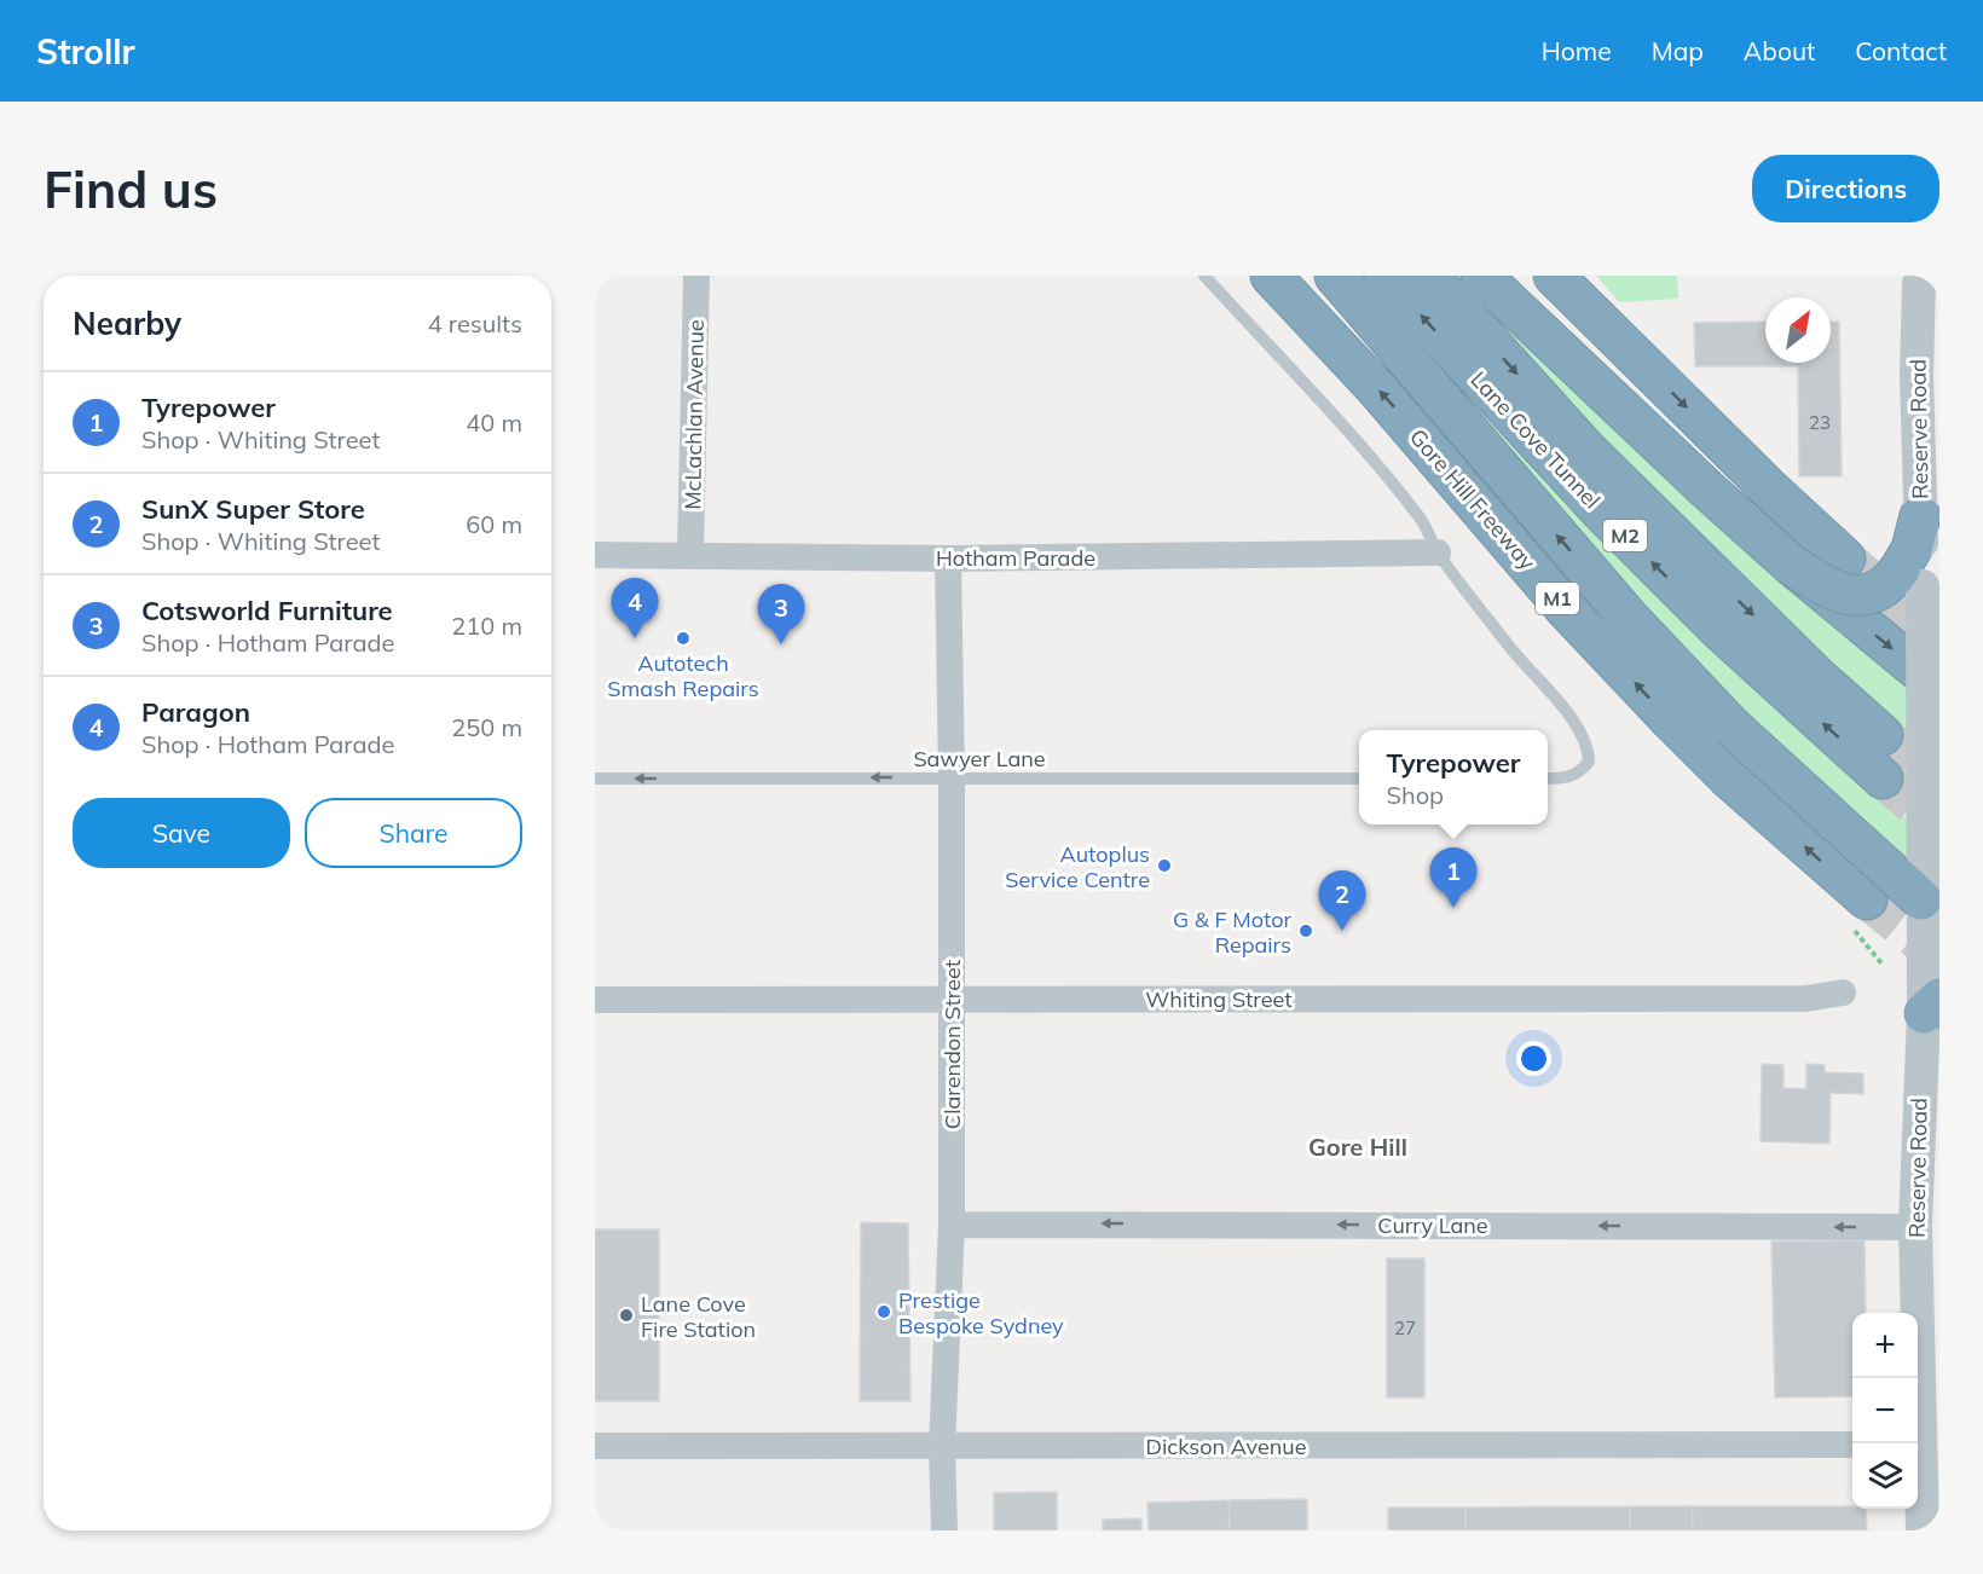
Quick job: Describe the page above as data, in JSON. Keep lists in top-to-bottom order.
{
  "streets": {
    "highway": [
      "Lane Cove Tunnel",
      "Gore Hill Freeway",
      "M2",
      "M1"
    ],
    "street": [
      "McLachlan Avenue",
      "Reserve Road",
      "Hotham Parade",
      "Whiting Street",
      "Clarendon Street",
      "Curry Lane",
      "Dickson Avenue"
    ],
    "lane": ["Sawyer Lane"]
  },
  "crossings": [
    ["McLachlan Avenue", "Hotham Parade"],
    ["Reserve Road", "M2"],
    ["Reserve Road", "Curry Lane"],
    ["Hotham Parade", "Clarendon Street"],
    ["Sawyer Lane", "Clarendon Street"],
    ["Whiting Street", "Clarendon Street"],
    ["Clarendon Street", "Curry Lane"],
    ["Clarendon Street", "Dickson Avenue"]
  ],
  "one_way": ["Sawyer Lane", "Curry Lane"],
  "districts": ["Gore Hill"],
  "places": [
    "Autotech Smash Repairs",
    "Autoplus Service Centre",
    "G & F Motor Repairs",
    "Prestige Bespoke Sydney",
    "Lane Cove Fire Station"
  ],
  "house_numbers": ["23", "27"],
  "north": "top right",
  "page": {
    "header": "Strollr",
    "nav": [
      "Home",
      "Map",
      "About",
      "Contact"
    ],
    "buttons": [
      "Directions",
      ["Save", "Share"]
    ],
    "title": "Find us",
    "heading": ["Nearby", "4 results"],
    "list": [
      {
        "mark": "1",
        "name": "Tyrepower",
        "note": "Shop · Whiting Street",
        "value": "40 m"
      },
      {
        "mark": "2",
        "name": "SunX Super Store",
        "note": "Shop · Whiting Street",
        "value": "60 m"
      },
      {
        "mark": "3",
        "name": "Cotsworld Furniture",
        "note": "Shop · Hotham Parade",
        "value": "210 m"
      },
      {
        "mark": "4",
        "name": "Paragon",
        "note": "Shop · Hotham Parade",
        "value": "250 m"
      }
    ],
    "pins": [
      "4",
      "3",
      "1",
      "2"
    ],
    "popup": ["Tyrepower", "Shop"],
    "map_buttons": ["+", "−"]
  }
}
